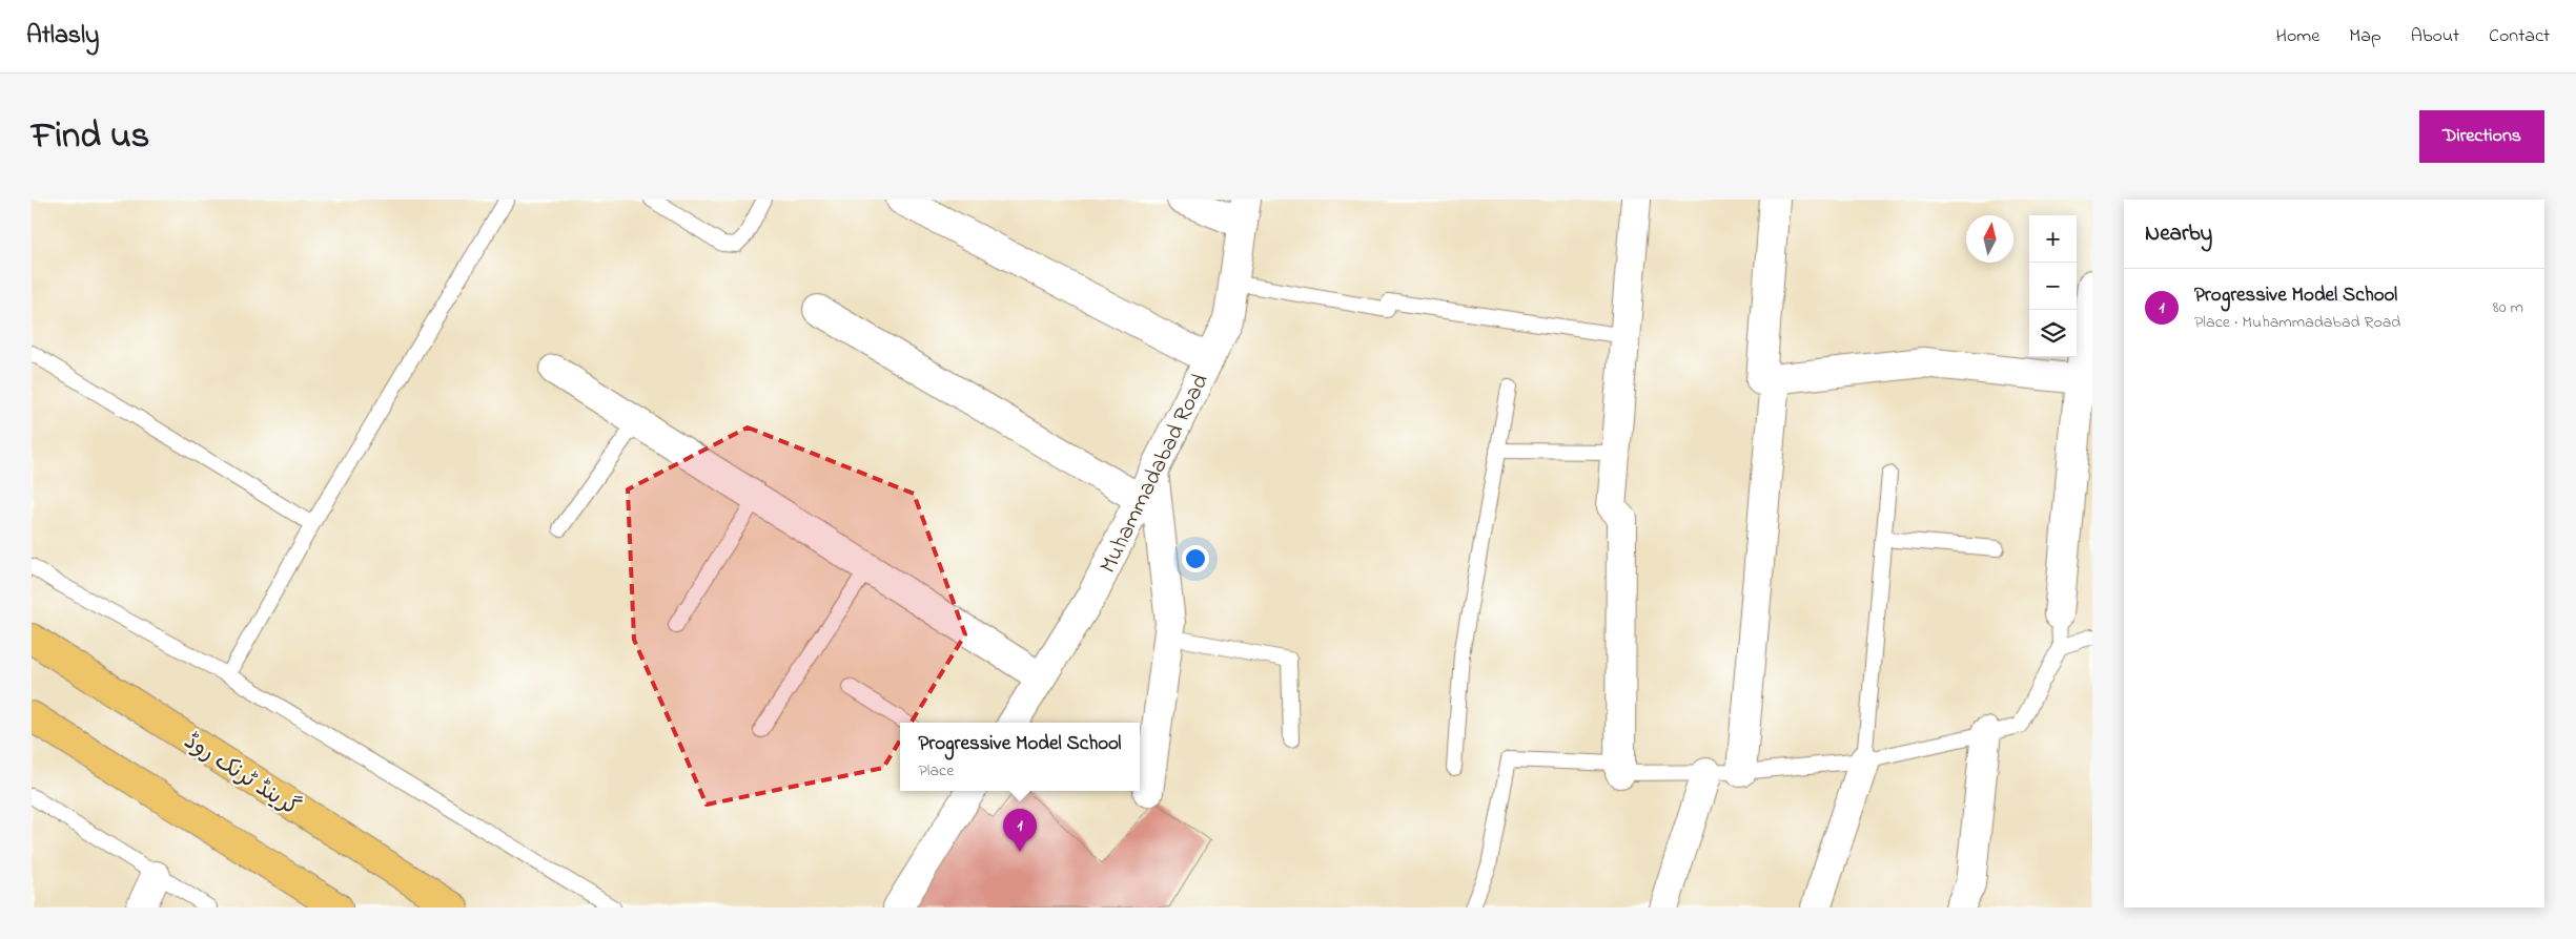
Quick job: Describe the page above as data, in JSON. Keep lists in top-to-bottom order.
{
  "streets": {
    "highway": ["گرینڈ ٹرنک روڈ"],
    "street": ["Muhammadabad Road"]
  },
  "north": "top",
  "page": {
    "header": "Atlasly",
    "nav": [
      "Home",
      "Map",
      "About",
      "Contact"
    ],
    "title": "Find us",
    "buttons": "Directions",
    "heading": "Nearby",
    "map_buttons": ["+", "−"],
    "list": [
      {
        "mark": "1",
        "name": "Progressive Model School",
        "note": "Place · Muhammadabad Road",
        "value": "80 m"
      }
    ],
    "popup": ["Progressive Model School", "Place"],
    "pins": "1"
  }
}
